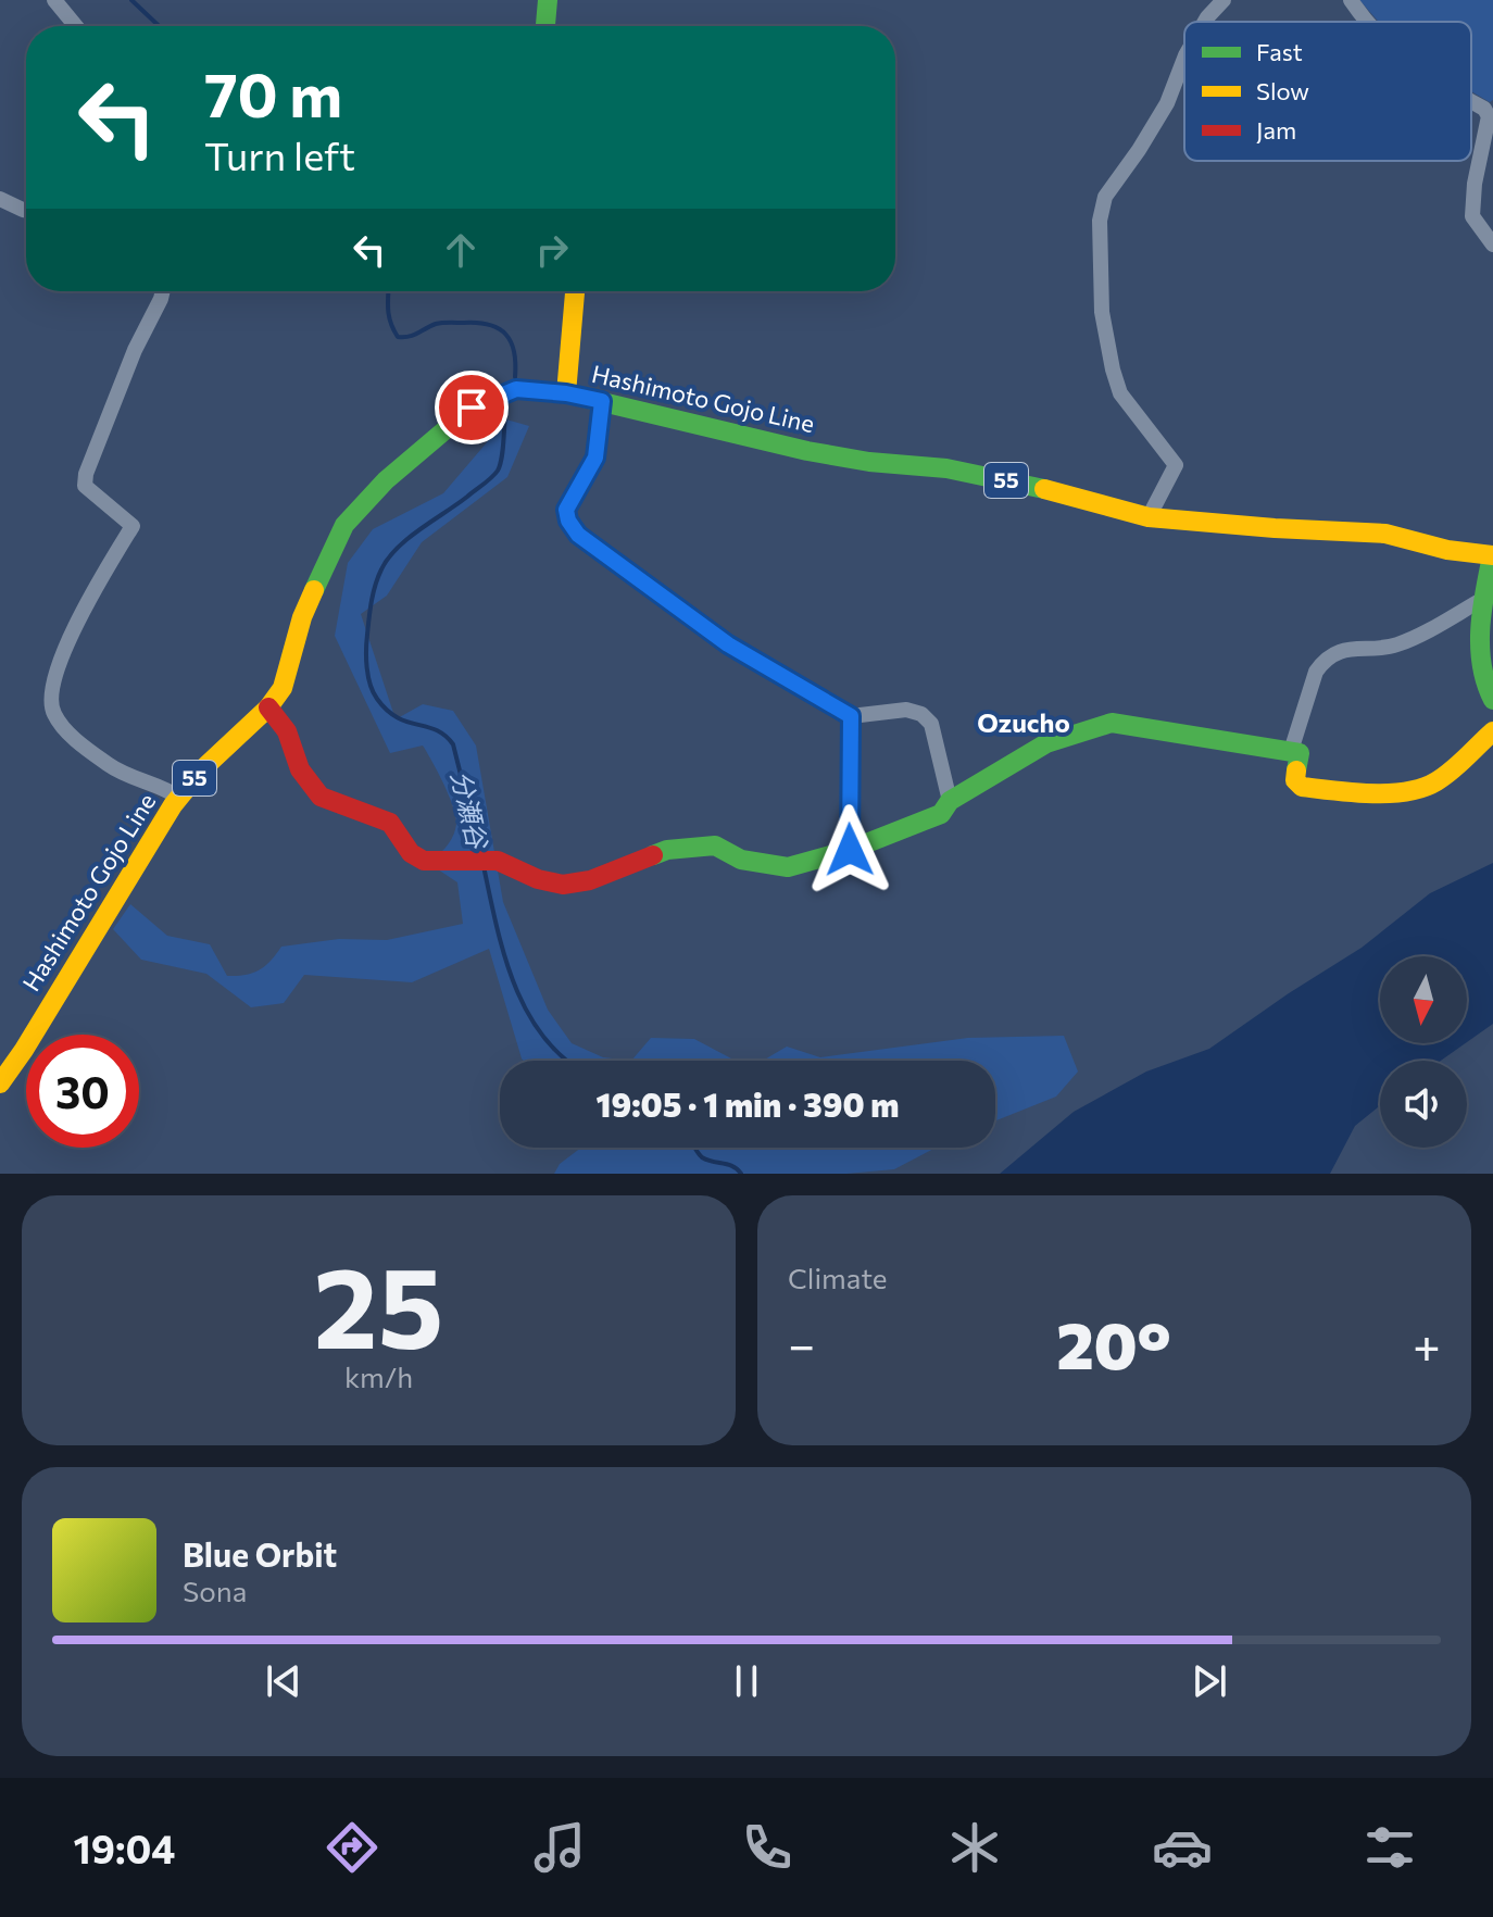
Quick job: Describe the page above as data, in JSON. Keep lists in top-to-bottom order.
{
  "streets": {
    "main road": ["Hashimoto Gojo Line", "55"]
  },
  "districts": ["Ozucho"],
  "water": ["分瀬谷"],
  "legend": ["Fast", "Slow", "Jam"],
  "north": "bottom",
  "page": {
    "turn": ["70 m", "Turn left"],
    "limit": "30",
    "trip": "19:05 · 1 min · 390 m",
    "tile": [
      ["25", "km/h"],
      "Climate"
    ],
    "heat": ["−", "20°", "+"],
    "song": ["Blue Orbit", "Sona"],
    "tabs": "19:04"
  }
}
